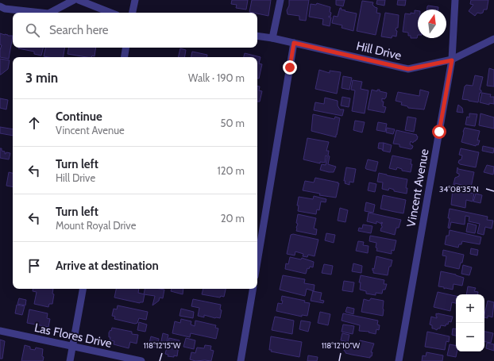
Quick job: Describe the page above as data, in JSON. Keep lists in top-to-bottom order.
{
  "streets": {
    "street": ["Hill Drive", "Vincent Avenue", "Las Flores Drive"]
  },
  "crossings": [
    ["Hill Drive", "Vincent Avenue"]
  ],
  "north": "top",
  "page": {
    "search": "Search here",
    "heading": ["3 min", "Walk · 190 m"],
    "list": [
      ["Continue", "Vincent Avenue", "50 m"],
      ["Turn left", "Hill Drive", "120 m"],
      ["Turn left", "Mount Royal Drive", "20 m"],
      "Arrive at destination"
    ],
    "map_buttons": ["+", "−"]
  },
  "coordinates": ["34°08'35\"N", "118°12'15\"W", "118°12'10\"W"]
}
